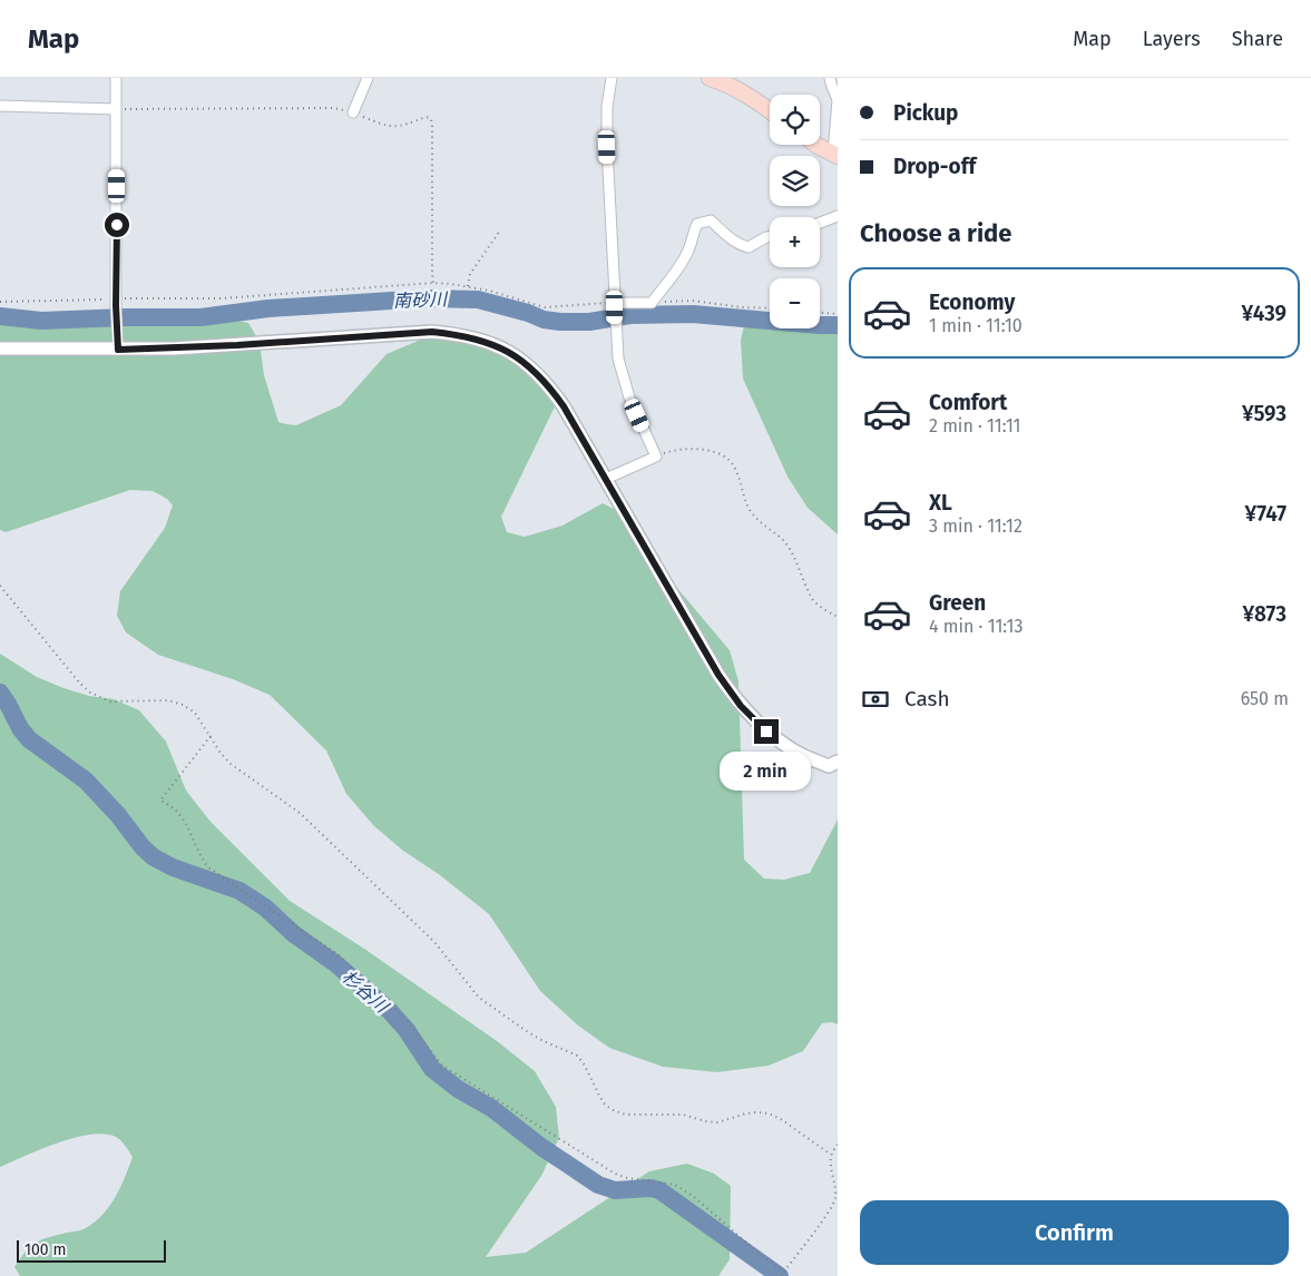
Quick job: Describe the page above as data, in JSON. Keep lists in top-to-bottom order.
{
  "water": ["南砂川", "杉谷川"],
  "scale_bar": "100 m",
  "page": {
    "header": "Map",
    "nav": ["Map", "Layers", "Share"],
    "banner": ["Pickup", "Drop-off"],
    "map_buttons": ["+", "−"],
    "heading": "Choose a ride",
    "list": [
      {
        "name": "Economy",
        "note": "1 min · 11:10",
        "value": "¥439"
      },
      {
        "name": "Comfort",
        "note": "2 min · 11:11",
        "value": "¥593"
      },
      {
        "name": "XL",
        "note": "3 min · 11:12",
        "value": "¥747"
      },
      {
        "name": "Green",
        "note": "4 min · 11:13",
        "value": "¥873"
      }
    ],
    "pay": ["Cash", "650 m"],
    "bubble": "2 min",
    "buttons": "Confirm",
    "scale": "100 m"
  }
}
